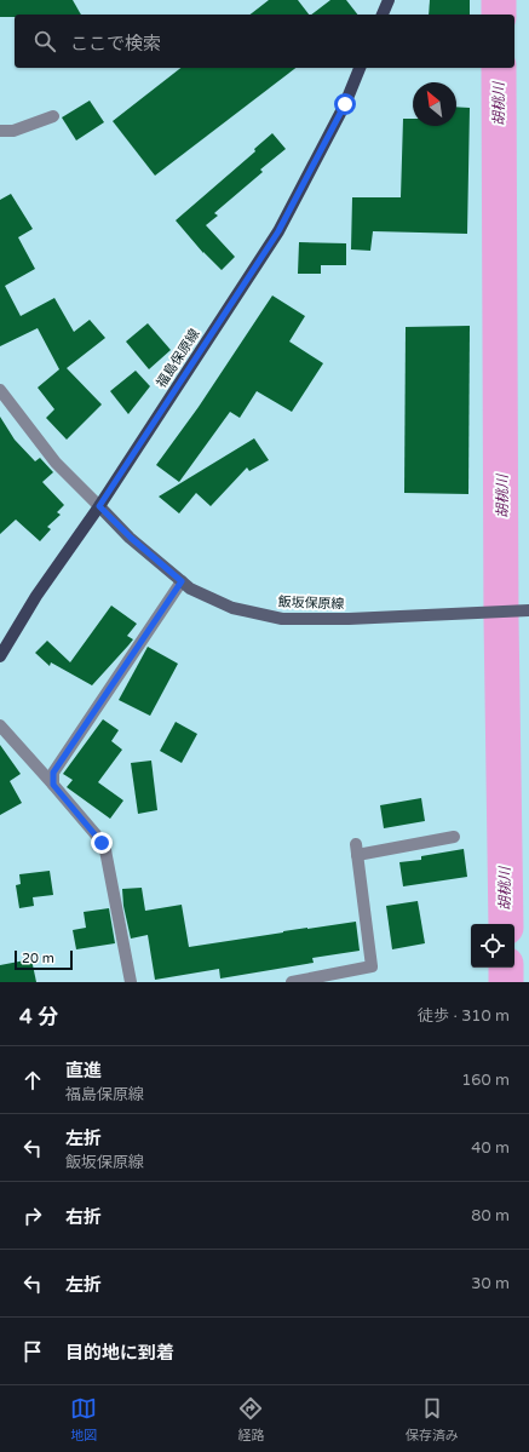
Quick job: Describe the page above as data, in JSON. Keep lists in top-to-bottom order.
{
  "streets": {
    "main road": ["福島保原線", "飯坂保原線"]
  },
  "crossings": [
    ["福島保原線", "飯坂保原線"]
  ],
  "water": ["胡桃川"],
  "scale_bar": "20 m",
  "north": "top left",
  "page": {
    "search": "ここで検索",
    "scale": "20 m",
    "heading": ["4 分", "徒歩 · 310 m"],
    "list": [
      ["直進", "福島保原線", "160 m"],
      ["左折", "飯坂保原線", "40 m"],
      ["右折", "80 m"],
      ["左折", "30 m"],
      "目的地に到着"
    ],
    "nav": ["地図", "経路", "保存済み"]
  }
}
